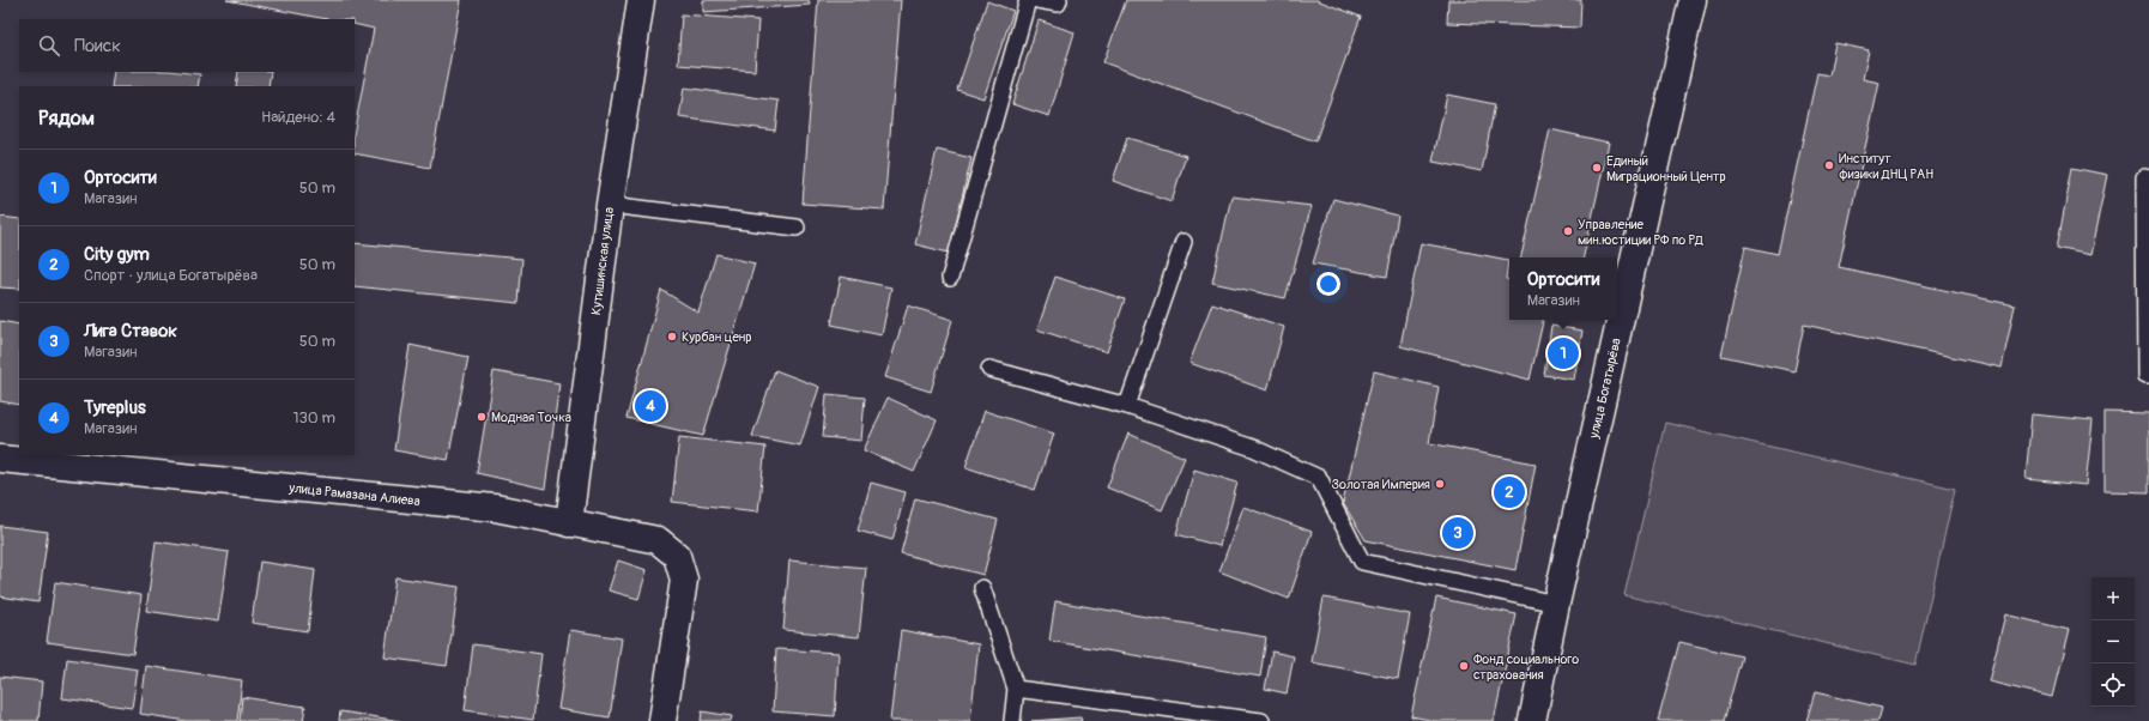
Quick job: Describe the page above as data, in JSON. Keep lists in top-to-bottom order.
{
  "streets": {
    "street": ["Кутишинская улица", "улица Богатырёва", "улица Рамазана Алиева"]
  },
  "crossings": [
    ["Кутишинская улица", "улица Рамазана Алиева"]
  ],
  "places": [
    "Институт физики ДНЦ РАН",
    "Единый Миграционный Центр",
    "Управление мин.юстиции РФ по РД",
    "Курбан ценр",
    "Модная Точка",
    "Золотая Империя",
    "Фонд социального страхования"
  ],
  "page": {
    "search": "Поиск",
    "heading": ["Рядом", "Найдено: 4"],
    "list": [
      {
        "mark": "1",
        "name": "Ортосити",
        "note": "Магазин",
        "value": "50 m"
      },
      {
        "mark": "2",
        "name": "City gym",
        "note": "Спорт · улица Богатырёва",
        "value": "50 m"
      },
      {
        "mark": "3",
        "name": "Лига Ставок",
        "note": "Магазин",
        "value": "50 m"
      },
      {
        "mark": "4",
        "name": "Tyreplus",
        "note": "Магазин",
        "value": "130 m"
      }
    ],
    "popup": ["Ортосити", "Магазин"],
    "pins": [
      "1",
      "4",
      "2",
      "3"
    ],
    "map_buttons": ["+", "−"]
  }
}
